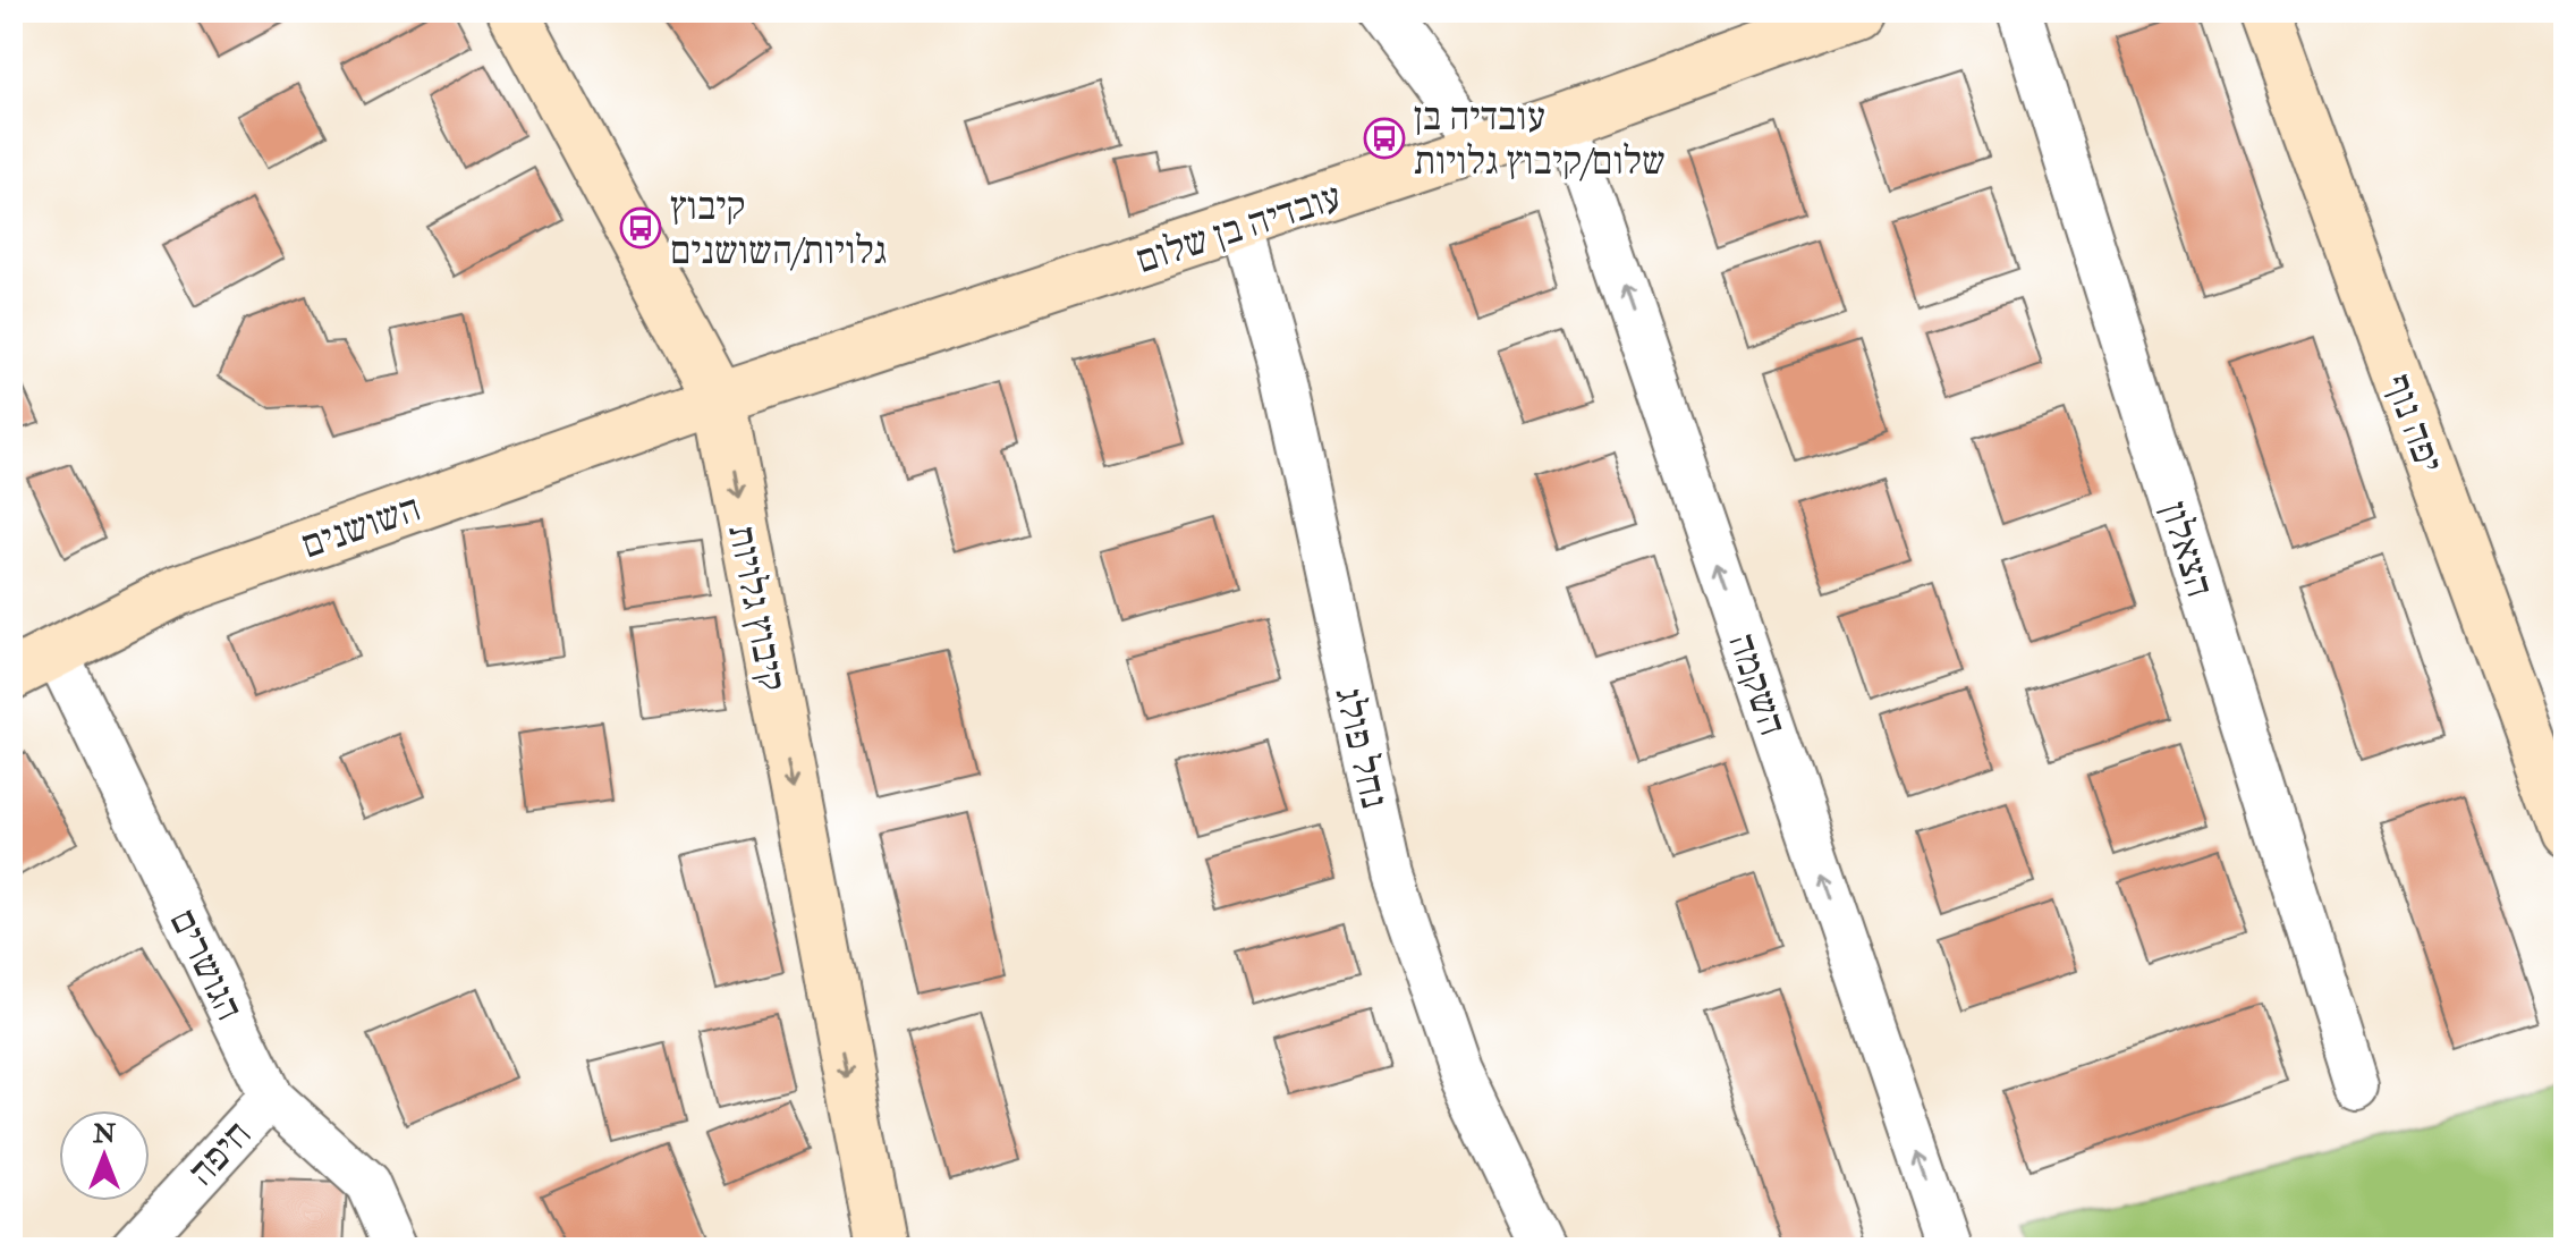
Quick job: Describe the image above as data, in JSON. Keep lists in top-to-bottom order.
{
  "streets": {
    "street": [
      "עובדיה בן שלום",
      "יפה נוף",
      "השושנים",
      "הצאלון",
      "קיבוץ גלויות",
      "השקמה",
      "נחל פולג",
      "הגושרים",
      "חיפה"
    ]
  },
  "crossings": [
    ["עובדיה בן שלום", "השושנים"],
    ["עובדיה בן שלום", "קיבוץ גלויות"],
    ["עובדיה בן שלום", "השקמה"],
    ["עובדיה בן שלום", "נחל פולג"],
    ["השושנים", "קיבוץ גלויות"],
    ["השושנים", "הגושרים"],
    ["הגושרים", "חיפה"]
  ],
  "one_way": ["קיבוץ גלויות", "השקמה"],
  "places": {
    "bus stop": ["עובדיה בן שלום/קיבוץ גלויות", "קיבוץ גלויות/השושנים"]
  },
  "north": "top"
}
